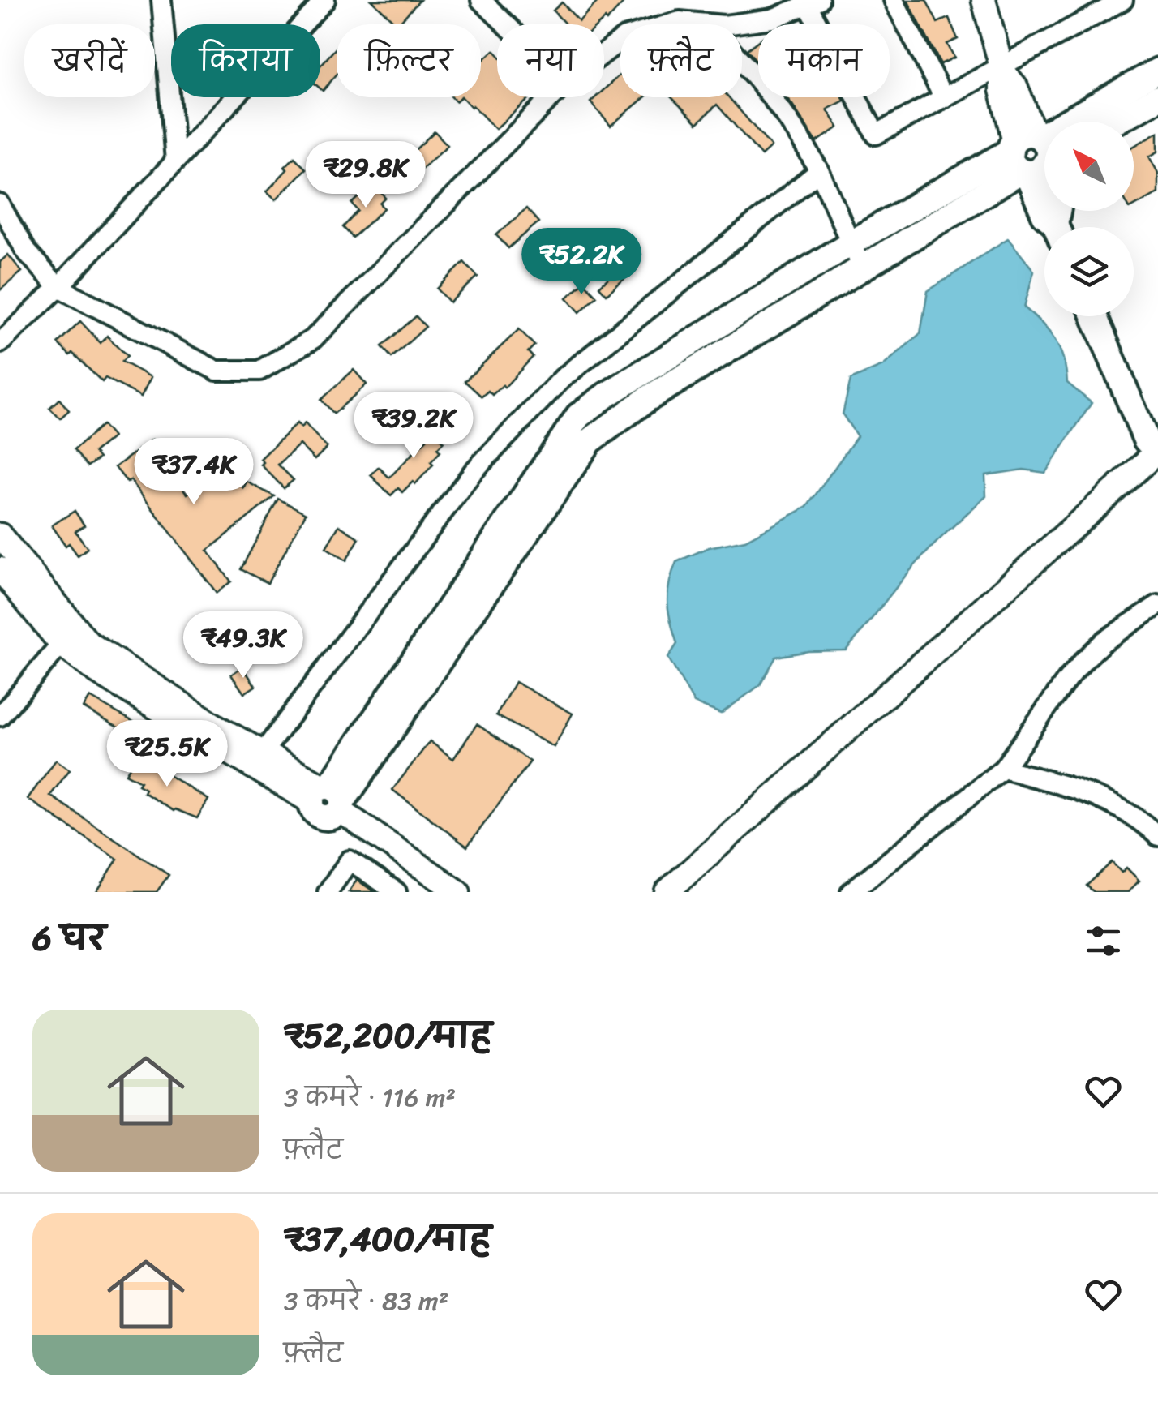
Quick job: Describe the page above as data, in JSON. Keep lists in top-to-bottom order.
{
  "north": "top left",
  "page": {
    "chip": [
      "खरीदें",
      "किराया",
      "फ़िल्टर",
      "नया",
      "फ़्लैट",
      "मकान"
    ],
    "price": [
      "₹29.8K",
      "₹52.2K",
      "₹39.2K",
      "₹37.4K",
      "₹49.3K",
      "₹25.5K"
    ],
    "heading": "6 घर",
    "list": [
      {
        "name": "₹52,200/माह",
        "note": "3 कमरे · 116 m² · फ़्लैट"
      },
      {
        "name": "₹37,400/माह",
        "note": "3 कमरे · 83 m² · फ़्लैट"
      }
    ]
  }
}
